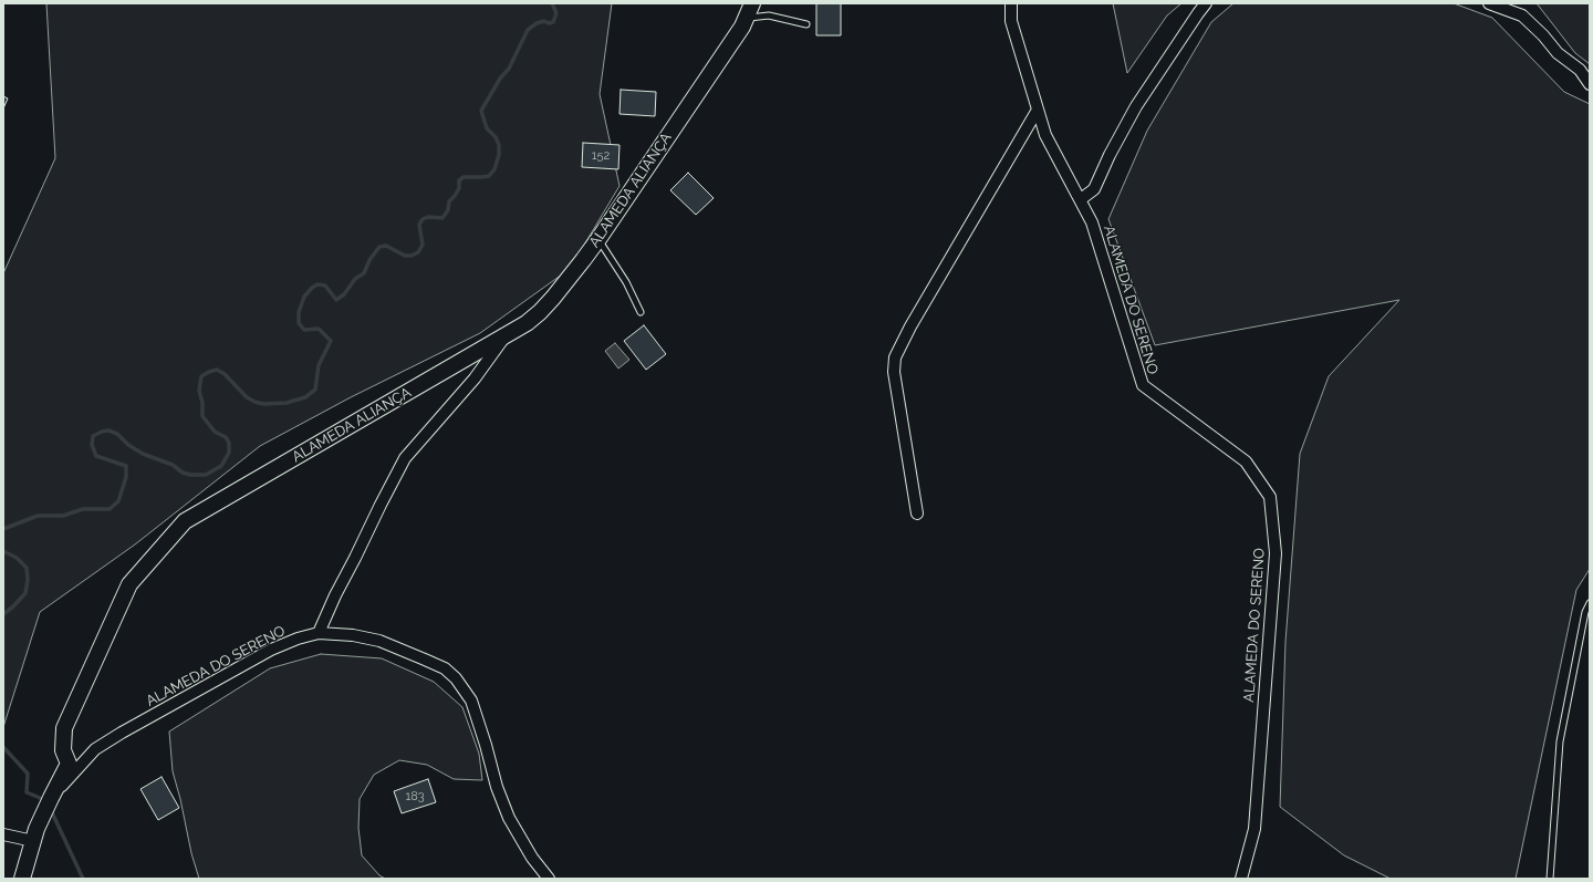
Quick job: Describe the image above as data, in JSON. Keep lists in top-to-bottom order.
{
  "streets": {
    "street": ["ALAMEDA ALIANÇA", "ALAMEDA DO SERENO"]
  },
  "crossings": [
    ["ALAMEDA ALIANÇA", "ALAMEDA DO SERENO"]
  ],
  "house_numbers": ["152", "183"]
}
